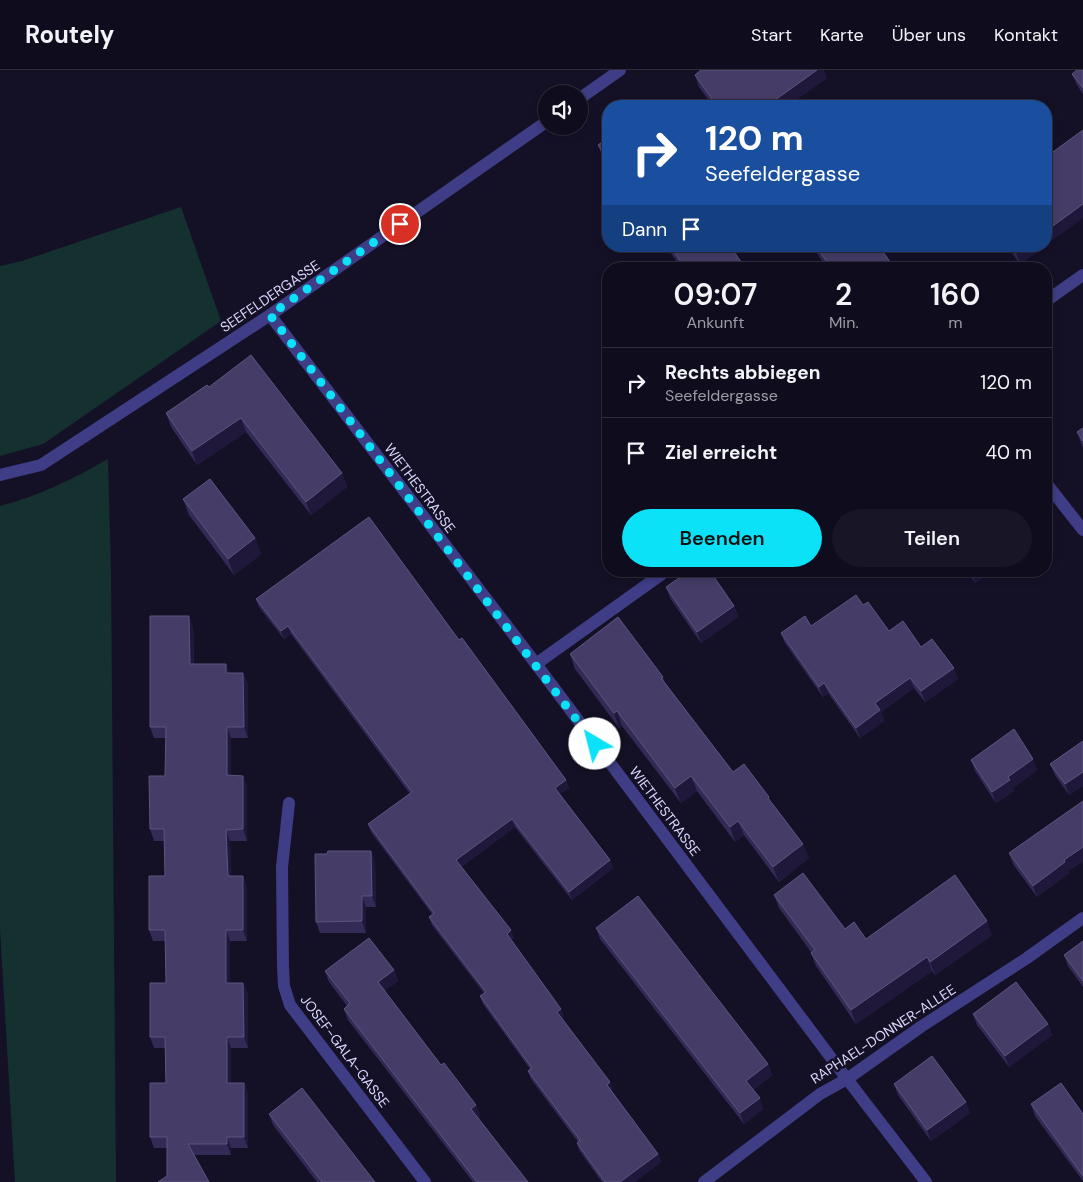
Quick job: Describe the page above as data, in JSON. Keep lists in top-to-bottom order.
{
  "streets": {
    "street": [
      "SEEFELDERGASSE",
      "WIETHESTRASSE",
      "RAPHAEL-DONNER-ALLEE",
      "JOSEF-GALA-GASSE"
    ]
  },
  "crossings": [
    ["SEEFELDERGASSE", "WIETHESTRASSE"],
    ["WIETHESTRASSE", "RAPHAEL-DONNER-ALLEE"]
  ],
  "page": {
    "header": "Routely",
    "nav": [
      "Start",
      "Karte",
      "Über uns",
      "Kontakt"
    ],
    "turn": ["120 m", "Seefeldergasse"],
    "then": "Dann",
    "eta": [
      "09:07",
      "Ankunft",
      "2",
      "Min.",
      "160",
      "m"
    ],
    "list": [
      {
        "name": "Rechts abbiegen",
        "note": "Seefeldergasse",
        "value": "120 m"
      },
      {
        "name": "Ziel erreicht",
        "value": "40 m"
      }
    ],
    "buttons": ["Beenden", "Teilen"]
  }
}
